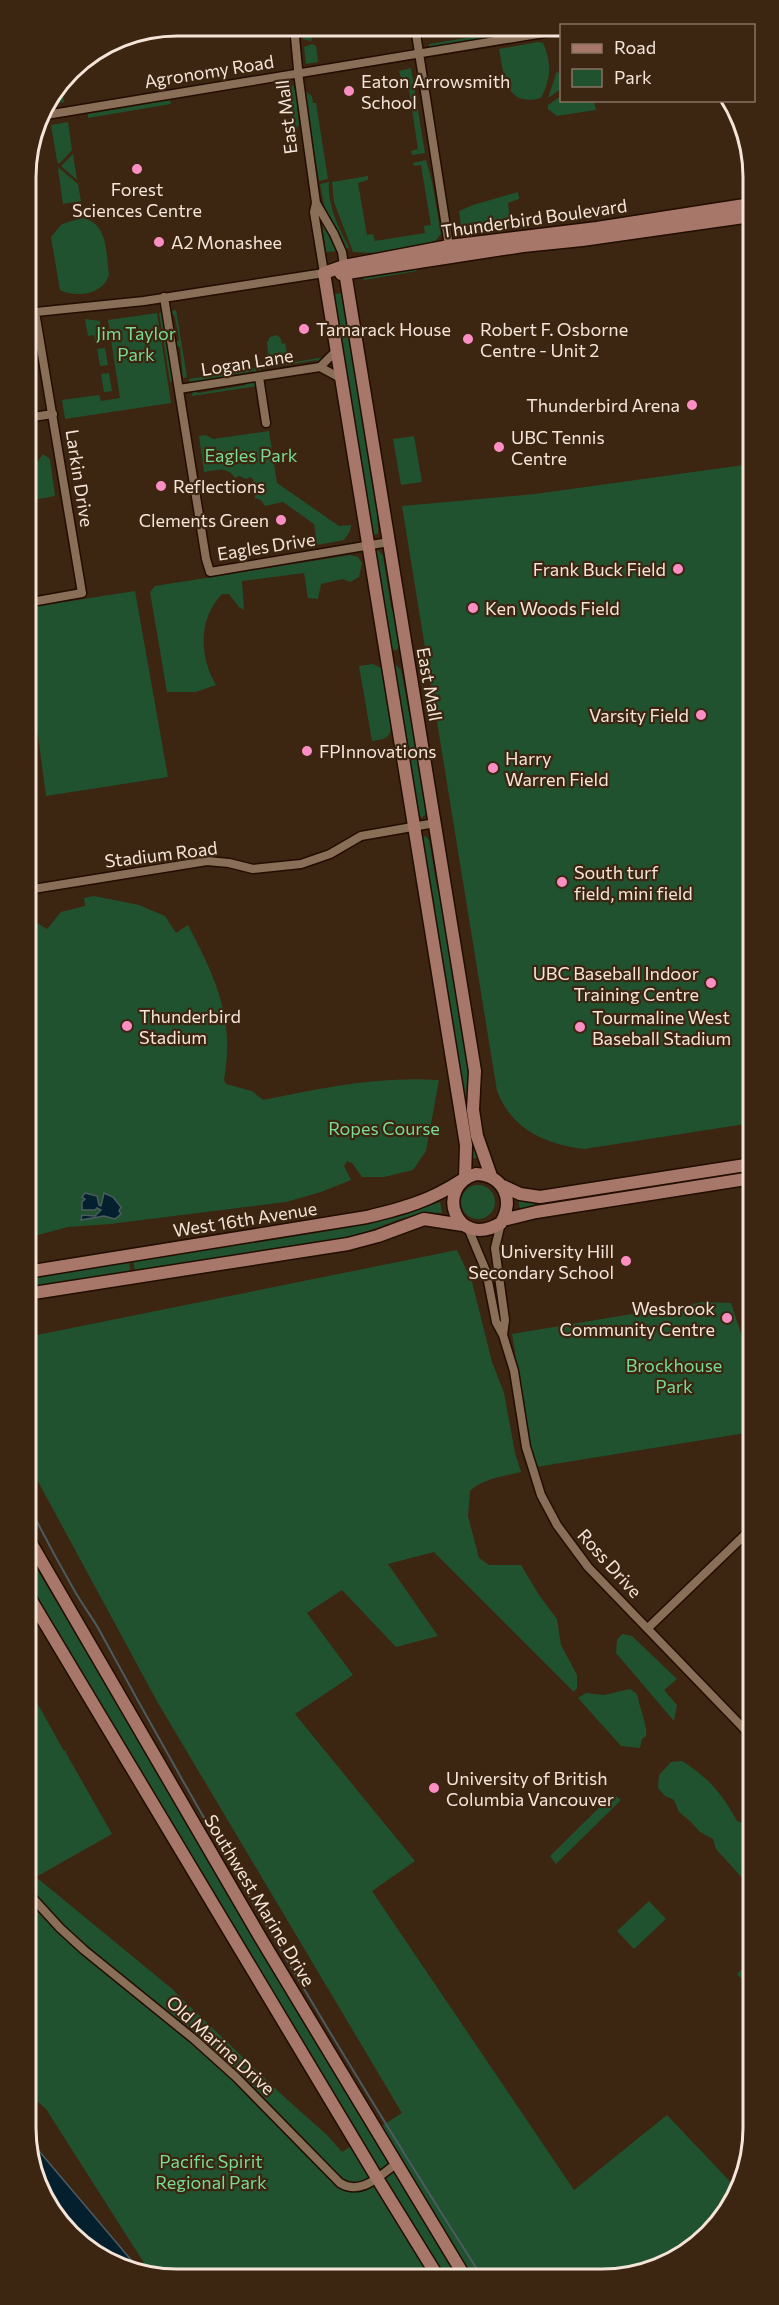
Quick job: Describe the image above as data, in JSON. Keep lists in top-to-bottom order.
{
  "streets": {
    "main road": [
      "East Mall",
      "Thunderbird Boulevard",
      "West 16th Avenue",
      "Southwest Marine Drive"
    ],
    "street": [
      "Agronomy Road",
      "Logan Lane",
      "Larkin Drive",
      "Eagles Drive",
      "Stadium Road",
      "Ross Drive",
      "Old Marine Drive"
    ]
  },
  "crossings": [
    ["Agronomy Road", "East Mall"],
    ["East Mall", "Thunderbird Boulevard"],
    ["East Mall", "Logan Lane"],
    ["East Mall", "Eagles Drive"],
    ["East Mall", "Stadium Road"],
    ["East Mall", "West 16th Avenue"],
    ["East Mall", "Ross Drive"],
    ["Thunderbird Boulevard", "Eagles Drive"],
    ["Logan Lane", "Eagles Drive"],
    ["West 16th Avenue", "Ross Drive"],
    ["Southwest Marine Drive", "Old Marine Drive"]
  ],
  "parks": [
    "Jim Taylor Park",
    "Eagles Park",
    "Ropes Course",
    "Brockhouse Park",
    "Pacific Spirit Regional Park"
  ],
  "places": [
    "Eaton Arrowsmith School",
    "Forest Sciences Centre",
    "A2 Monashee",
    "Tamarack House",
    "Robert F. Osborne Centre - Unit 2",
    "Thunderbird Arena",
    "UBC Tennis Centre",
    "Reflections",
    "Clements Green",
    "Frank Buck Field",
    "Ken Woods Field",
    "Varsity Field",
    "FPInnovations",
    "Harry Warren Field",
    "South turf field, mini field",
    "UBC Baseball Indoor Training Centre",
    "Thunderbird Stadium",
    "Tourmaline West Baseball Stadium",
    "University Hill Secondary School",
    "Wesbrook Community Centre",
    "University of British Columbia Vancouver"
  ],
  "legend": ["Road", "Park"]
}
